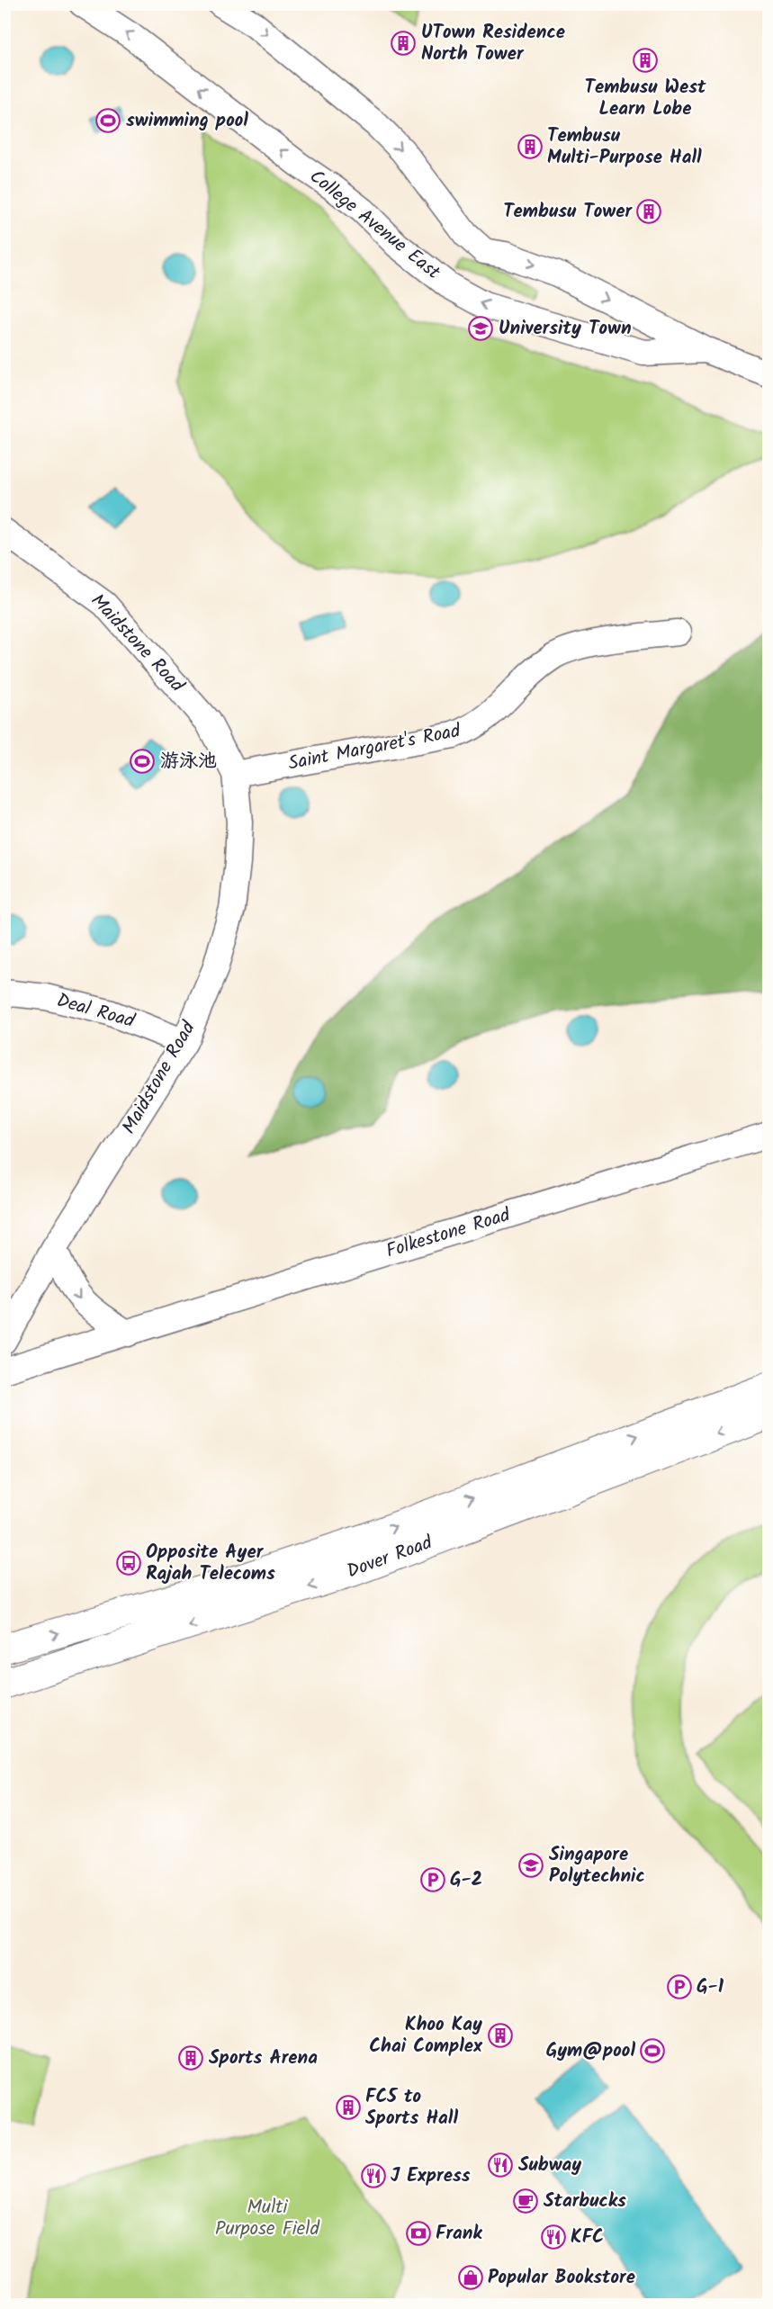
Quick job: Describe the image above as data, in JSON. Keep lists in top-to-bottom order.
{
  "streets": {
    "street": [
      "College Avenue East",
      "Maidstone Road",
      "Saint Margaret's Road",
      "Deal Road",
      "Folkestone Road",
      "Dover Road"
    ]
  },
  "crossings": [
    ["Maidstone Road", "Saint Margaret's Road"],
    ["Maidstone Road", "Deal Road"]
  ],
  "parks": ["Multi Purpose Field"],
  "places": {
    "building": [
      "UTown Residence North Tower",
      "Tembusu West Learn Lobe",
      "Tembusu Multi-Purpose Hall",
      "Tembusu Tower",
      "Khoo Kay Chai Complex",
      "Sports Arena",
      "FC5 to Sports Hall"
    ],
    "sports": ["swimming pool", "游泳池", "Gym@pool"],
    "school or university": ["University Town", "Singapore Polytechnic"],
    "bus stop": ["Opposite Ayer Rajah Telecoms"],
    "parking": ["G-2", "G-1"],
    "restaurant": ["Subway", "J Express", "KFC"],
    "cafe": ["Starbucks"],
    "bank": ["Frank"],
    "shop": ["Popular Bookstore"]
  }
}
